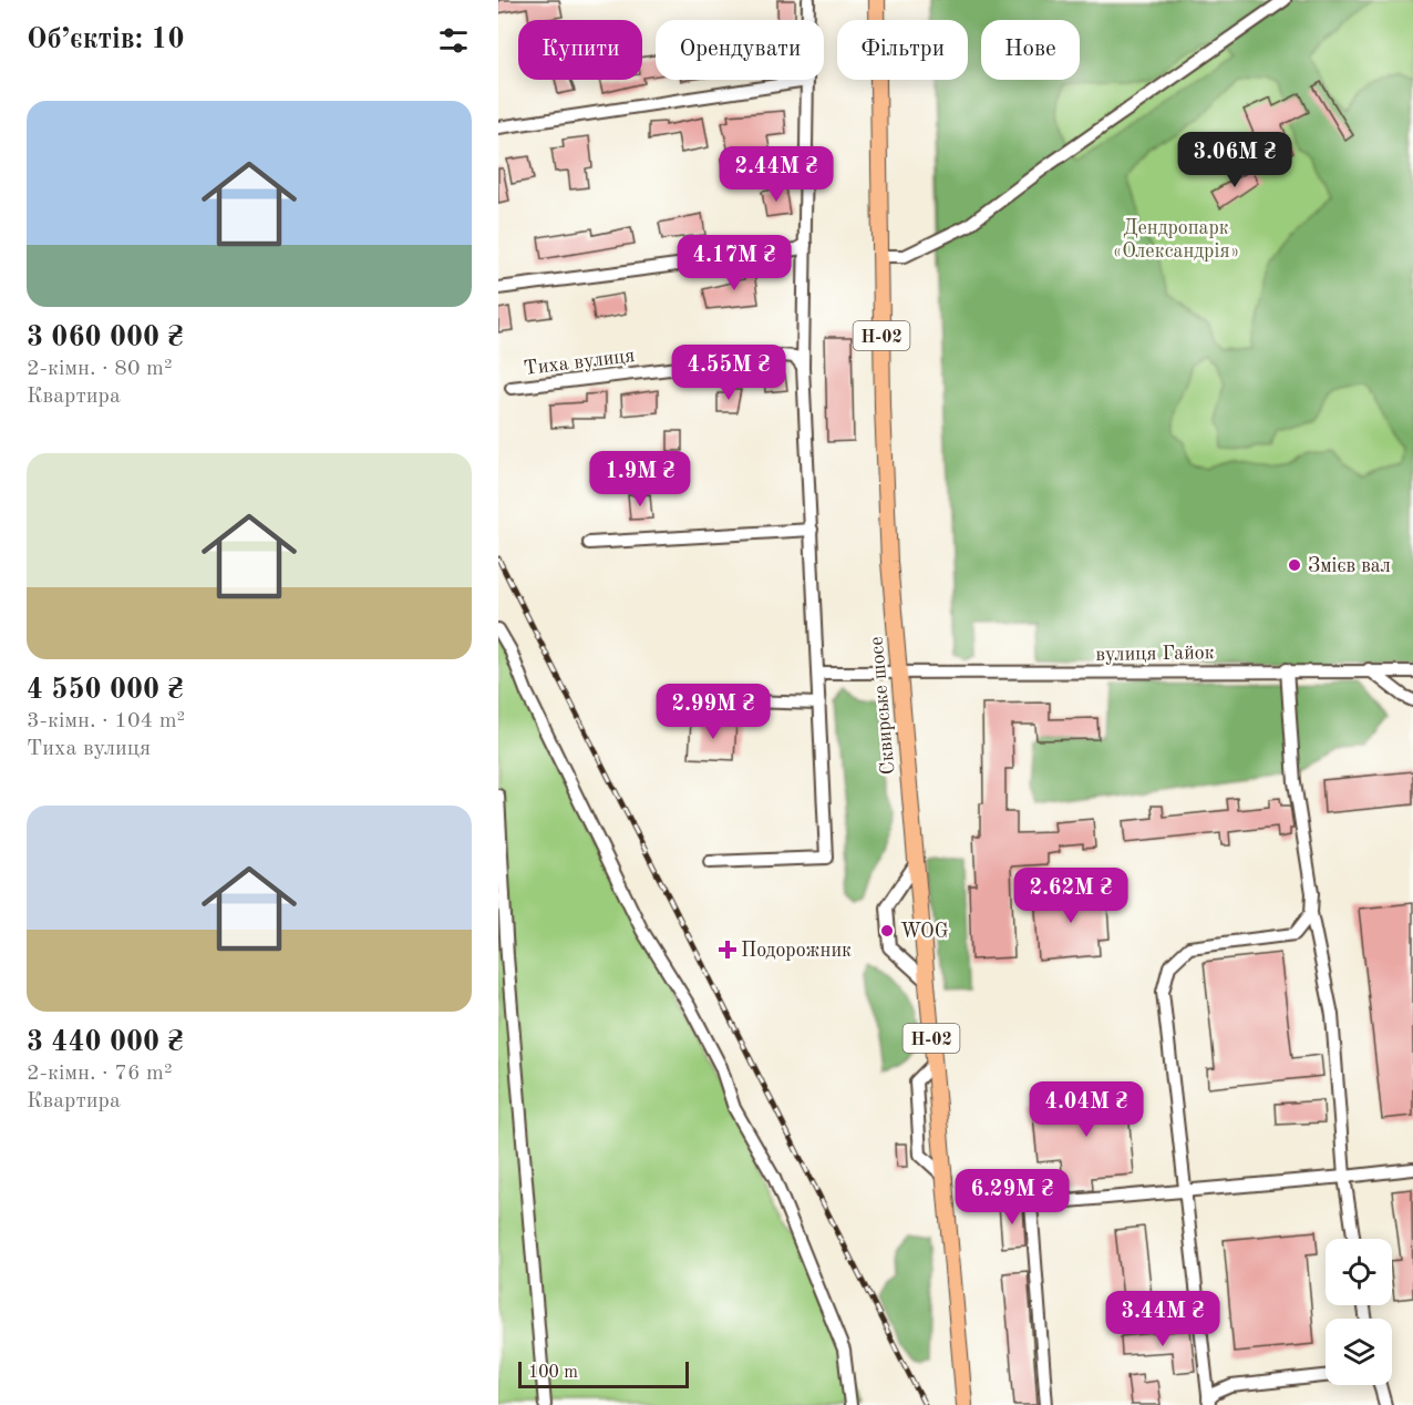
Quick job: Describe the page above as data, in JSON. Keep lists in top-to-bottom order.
{
  "streets": {
    "main road": ["Н-02", "Сквирське шосе"],
    "street": ["Тиха вулиця", "вулиця Гайок"]
  },
  "crossings": [
    ["вулиця Гайок", "Сквирське шосе"]
  ],
  "parks": ["Дендропарк «Олександрія»"],
  "places": {
    "other": ["Змієв вал", "WOG"],
    "health": ["Подорожник"]
  },
  "scale_bar": "100 m",
  "page": {
    "heading": "Об’єктів: 10",
    "chip": [
      "Купити",
      "Орендувати",
      "Фільтри",
      "Нове"
    ],
    "list": [
      {
        "name": "3 060 000 ₴",
        "note": "2-кімн. · 80 m² · Квартира"
      },
      {
        "name": "4 550 000 ₴",
        "note": "3-кімн. · 104 m² · Тиха вулиця"
      },
      {
        "name": "3 440 000 ₴",
        "note": "2-кімн. · 76 m² · Квартира"
      }
    ],
    "price": [
      "3.06M ₴",
      "2.44M ₴",
      "4.17M ₴",
      "4.55M ₴",
      "1.9M ₴",
      "2.99M ₴",
      "2.62M ₴",
      "4.04M ₴",
      "6.29M ₴",
      "3.44M ₴"
    ],
    "scale": "100 m"
  }
}
